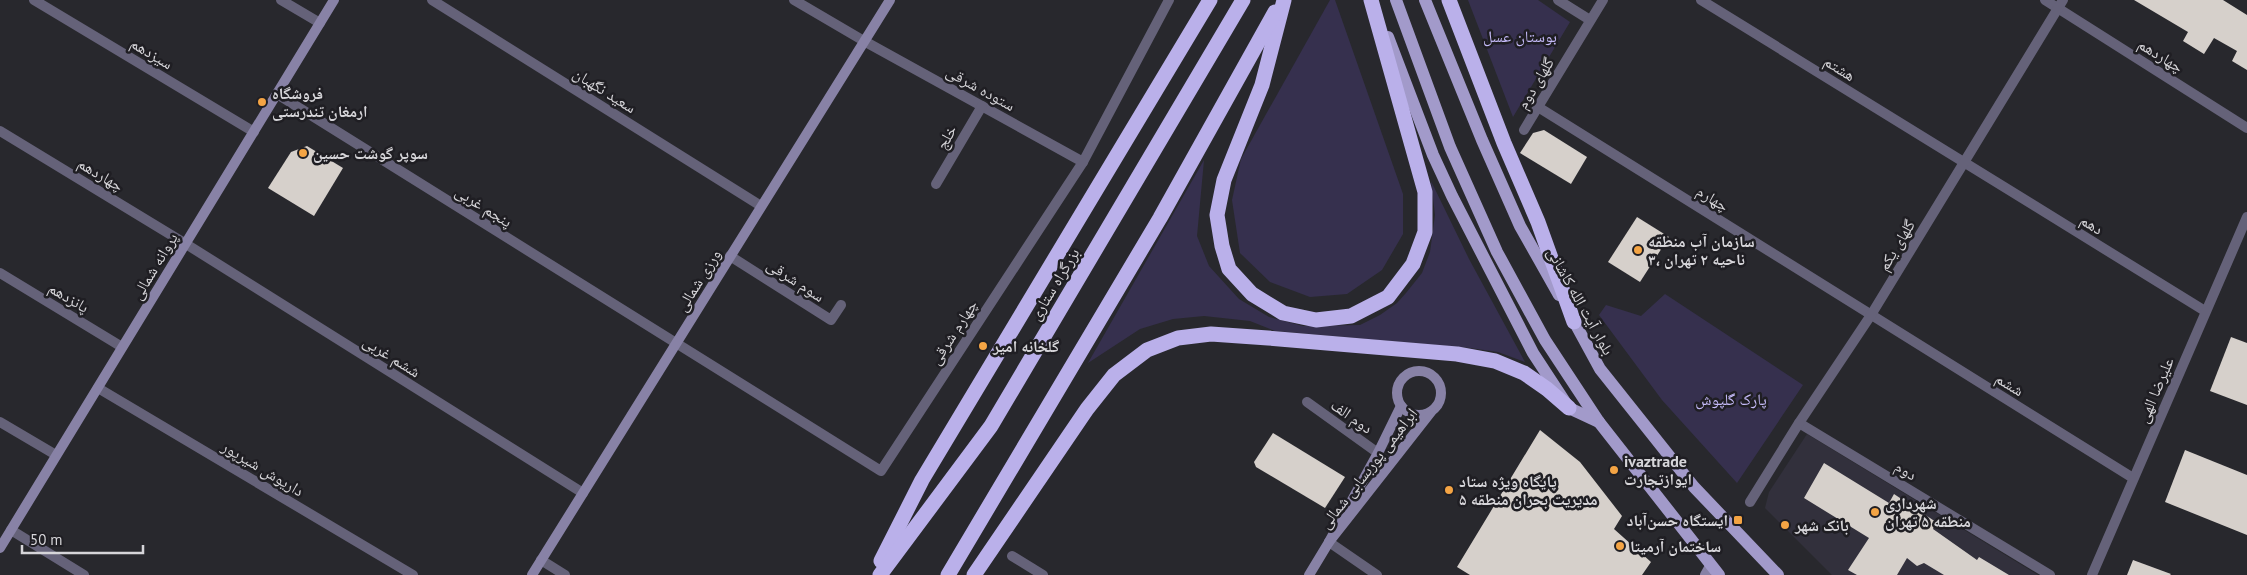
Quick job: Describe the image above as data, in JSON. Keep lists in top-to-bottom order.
{
  "streets": {
    "highway": ["بزرگراه ستاری"],
    "main road": ["بلوار آیت الله کاشانی"],
    "street": [
      "سیزدهم",
      "چهاردهم",
      "هشتم",
      "گلهای دوم",
      "ستوده شرقی",
      "سعید نگهبان",
      "خلج",
      "چهارم",
      "پنجم غربی",
      "دهم",
      "گلهای یکم",
      "پروانه شمالی",
      "ورزی شمالی",
      "سوم شرقی",
      "پانزدهم",
      "چهارم شرقی",
      "ششم غربی",
      "ششم",
      "علیرضا الهی",
      "دوم الف",
      "داریوش شیرپور",
      "ابراهیمی پوربسابی شمالی",
      "دوم"
    ]
  },
  "crossings": [
    ["سیزدهم", "پروانه شمالی"],
    ["چهاردهم", "گلهای یکم"],
    ["چهاردهم", "پروانه شمالی"],
    ["چهاردهم", "ششم غربی"],
    ["هشتم", "دهم"],
    ["هشتم", "گلهای یکم"],
    ["گلهای دوم", "چهارم"],
    ["ستوده شرقی", "خلج"],
    ["ستوده شرقی", "ورزی شمالی"],
    ["ستوده شرقی", "چهارم شرقی"],
    ["سعید نگهبان", "ورزی شمالی"],
    ["چهارم", "گلهای یکم"],
    ["چهارم", "ششم"],
    ["پنجم غربی", "پروانه شمالی"],
    ["پنجم غربی", "ورزی شمالی"],
    ["پنجم غربی", "چهارم شرقی"],
    ["دهم", "گلهای یکم"],
    ["دهم", "علیرضا الهی"],
    ["گلهای یکم", "ششم"],
    ["گلهای یکم", "دوم"],
    ["پروانه شمالی", "پانزدهم"],
    ["پروانه شمالی", "ششم غربی"],
    ["پروانه شمالی", "داریوش شیرپور"],
    ["ورزی شمالی", "سوم شرقی"],
    ["ورزی شمالی", "چهارم شرقی"],
    ["ورزی شمالی", "ششم غربی"],
    ["ششم", "علیرضا الهی"],
    ["دوم الف", "ابراهیمی پوربسابی شمالی"]
  ],
  "parks": ["بوستان عسل", "پارک گلپوش"],
  "places": {
    "other": [
      "فروشگاه ارمغان تندرستی",
      "سوپر گوشت حسین",
      "سازمان آب منطقه ۳، ناحیه ۲ تهران",
      "گلخانه امیر",
      "ivaztrade ایوازتجارت",
      "پایگاه ویژه ستاد مدیریت بحران منطقه ۵",
      "شهرداری منطقه ۵ تهران",
      "بانک شهر",
      "ساختمان آرمیتا"
    ],
    "transit": ["ایستگاه حسن‌آباد"]
  },
  "scale_bar": "50 m"
}
